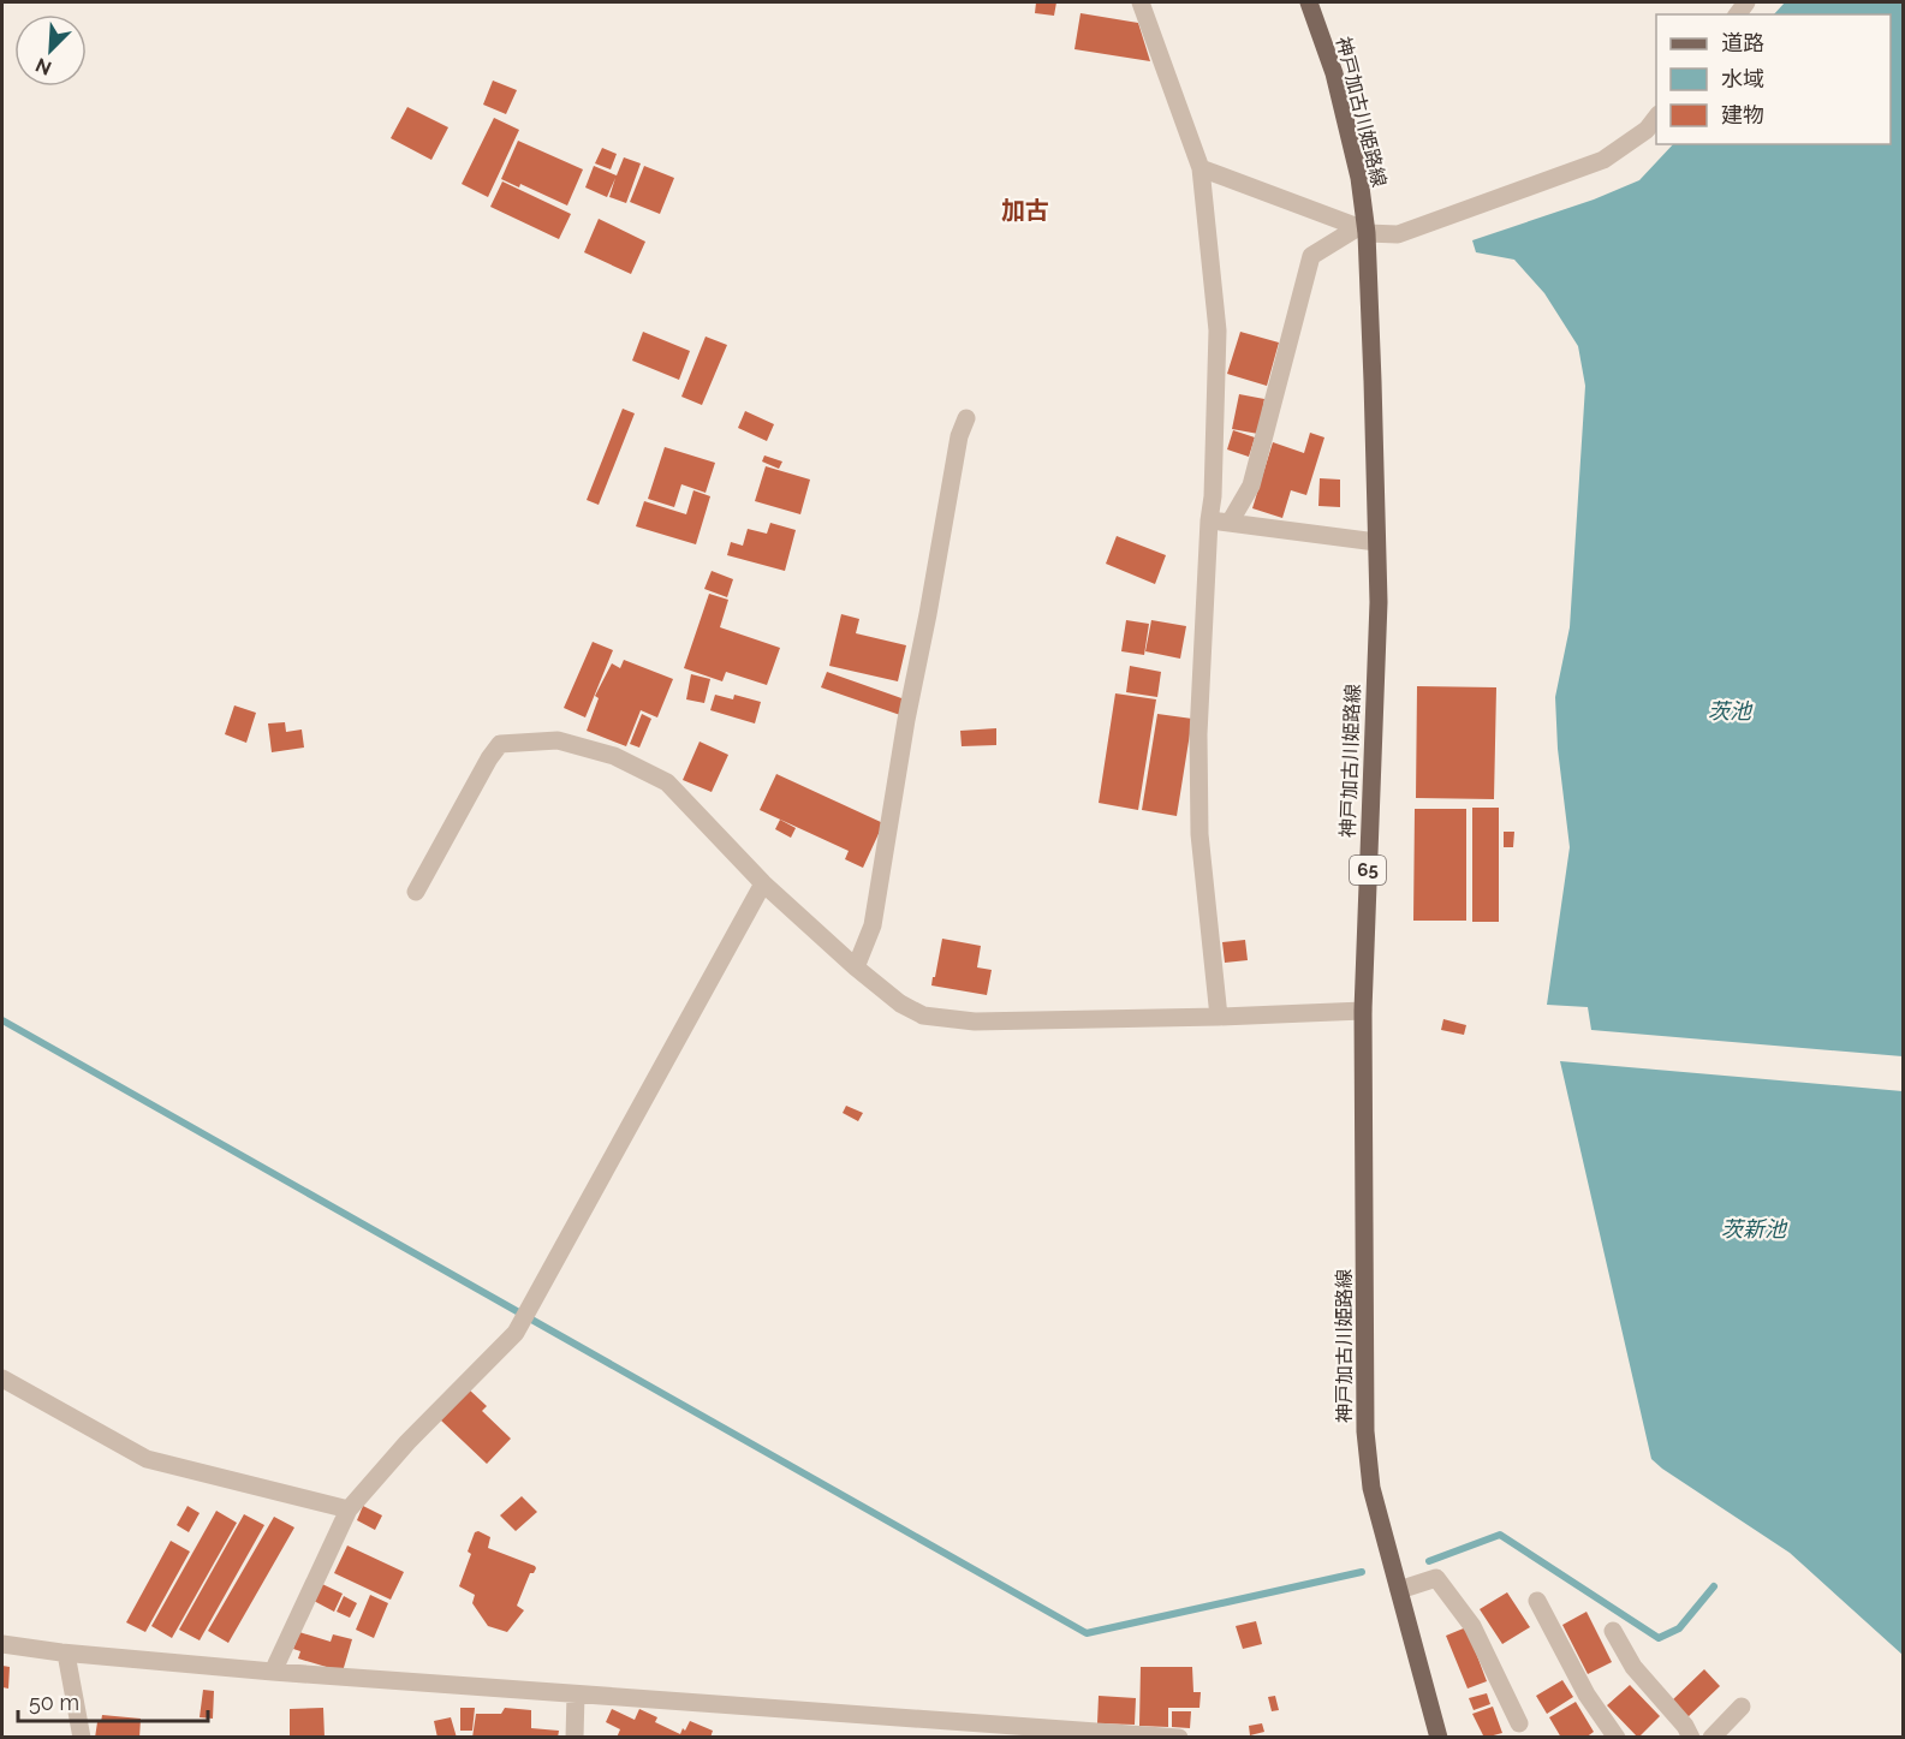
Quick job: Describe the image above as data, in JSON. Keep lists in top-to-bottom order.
{
  "streets": {
    "main road": ["神戸加古川姫路線", "65"]
  },
  "districts": ["加古"],
  "water": ["茨池", "茨新池"],
  "legend": ["道路", "水域", "建物"],
  "scale_bar": "50 m",
  "north": "bottom left"
}
